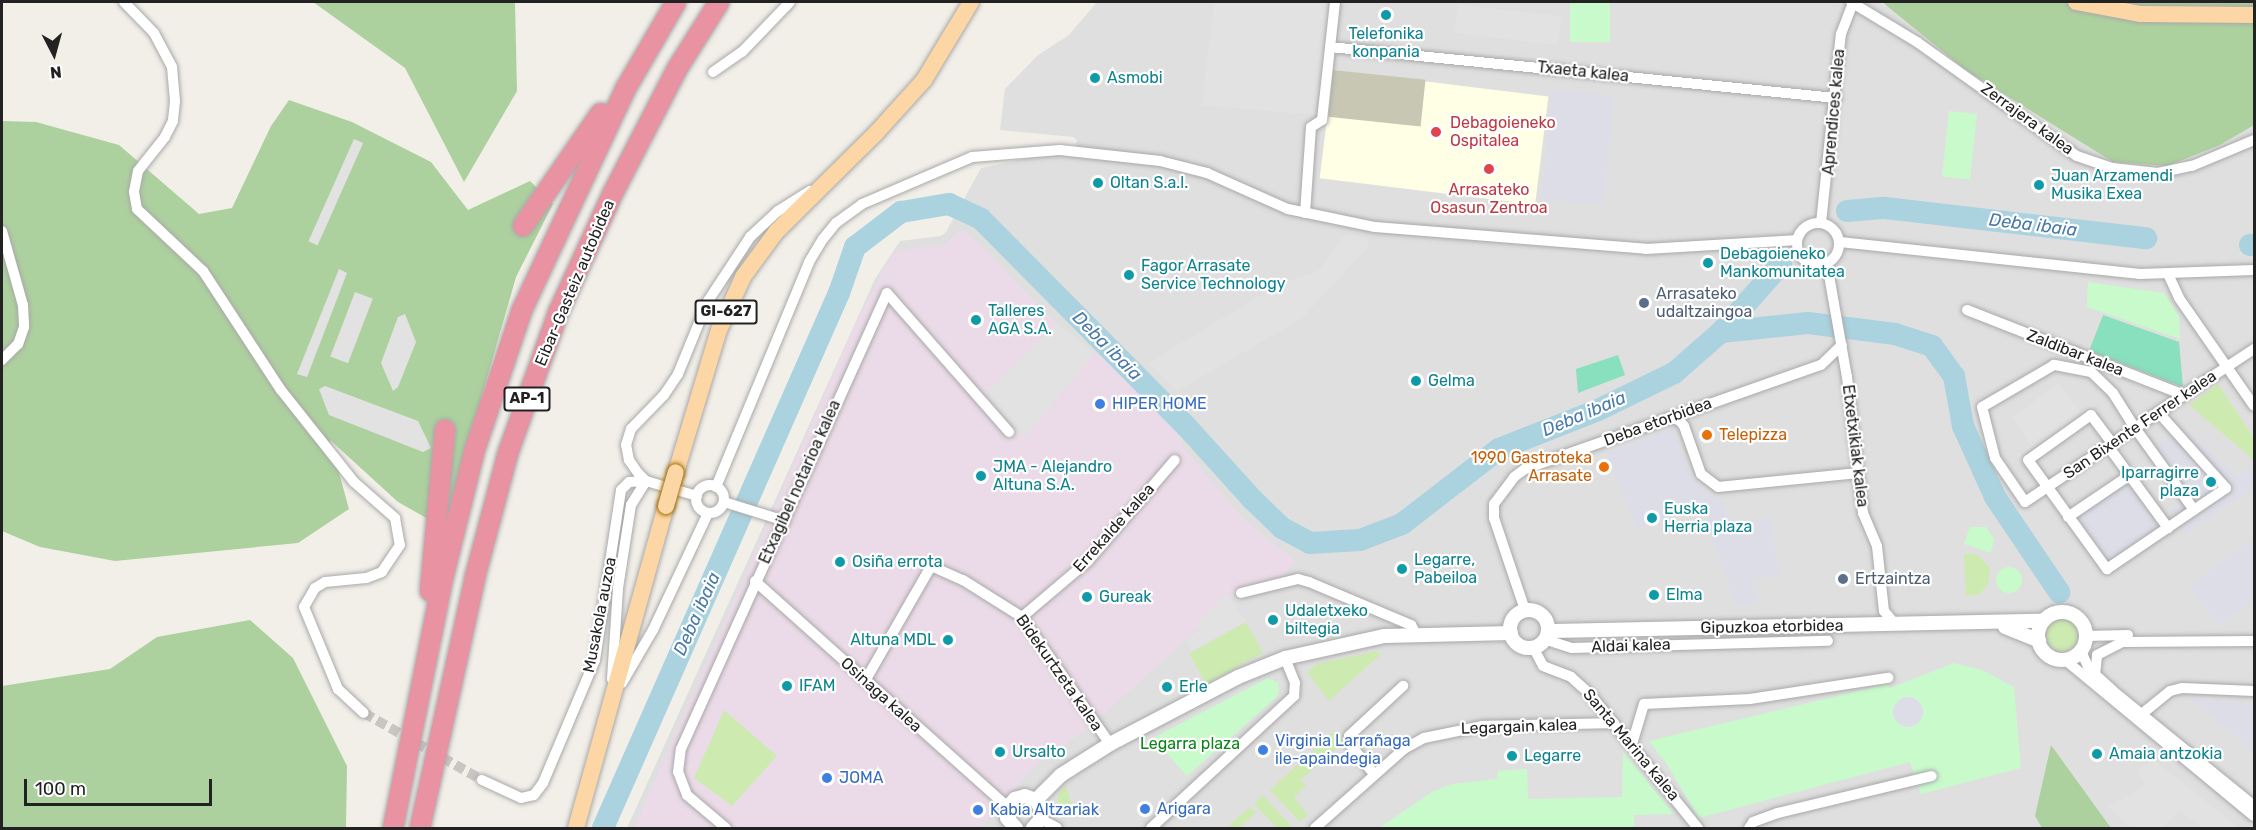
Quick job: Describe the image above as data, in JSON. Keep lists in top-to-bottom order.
{
  "streets": {
    "highway": ["Eibar-Gasteiz autobidea", "AP-1"],
    "main road": ["GI-627"],
    "street": [
      "Txaeta kalea",
      "Aprendices kalea",
      "Zerrajera kalea",
      "Zaldibar kalea",
      "Deba etorbidea",
      "San Bixente Ferrer kalea",
      "Etxetxikiak kalea",
      "Etxagibel notarioa kalea",
      "Errekalde kalea",
      "Musakola auzoa",
      "Gipuzkoa etorbidea",
      "Aldai kalea",
      "Bidekurtzeta kalea",
      "Osinaga kalea",
      "Legargain kalea",
      "Santa Marina kalea"
    ]
  },
  "crossings": [
    ["Txaeta kalea", "Aprendices kalea"],
    ["Aprendices kalea", "Zerrajera kalea"],
    ["Aprendices kalea", "Etxetxikiak kalea"],
    ["Zaldibar kalea", "San Bixente Ferrer kalea"],
    ["Deba etorbidea", "Gipuzkoa etorbidea"],
    ["Deba etorbidea", "Aldai kalea"],
    ["Deba etorbidea", "Santa Marina kalea"],
    ["Etxetxikiak kalea", "Gipuzkoa etorbidea"],
    ["Etxagibel notarioa kalea", "Osinaga kalea"],
    ["Errekalde kalea", "Bidekurtzeta kalea"],
    ["Gipuzkoa etorbidea", "Aldai kalea"],
    ["Gipuzkoa etorbidea", "Santa Marina kalea"],
    ["Aldai kalea", "Santa Marina kalea"],
    ["Bidekurtzeta kalea", "Osinaga kalea"],
    ["Legargain kalea", "Santa Marina kalea"]
  ],
  "water": ["Deba ibaia"],
  "parks": ["Legarra plaza"],
  "places": [
    "Telefonika konpania",
    "Asmobi",
    "Debagoieneko Ospitalea",
    "Arrasateko Osasun Zentroa",
    "Oltan S.a.l.",
    "Juan Arzamendi Musika Exea",
    "Debagoieneko Mankomunitatea",
    "Fagor Arrasate Service Technology",
    "Arrasateko udaltzaingoa",
    "Talleres AGA S.A.",
    "Gelma",
    "HIPER HOME",
    "Telepizza",
    "1990 Gastroteka Arrasate",
    "JMA - Alejandro Altuna S.A.",
    "Iparragirre plaza",
    "Euska Herria plaza",
    "Osiña errota",
    "Legarre, Pabeiloa",
    "Ertzaintza",
    "Elma",
    "Gureak",
    "Udaletxeko biltegia",
    "Altuna MDL",
    "IFAM",
    "Erle",
    "Virginia Larrañaga ile-apaindegia",
    "Ursalto",
    "Amaia antzokia",
    "Legarre",
    "JOMA",
    "Arigara",
    "Kabia Altzariak"
  ],
  "scale_bar": "100 m",
  "north": "bottom"
}
